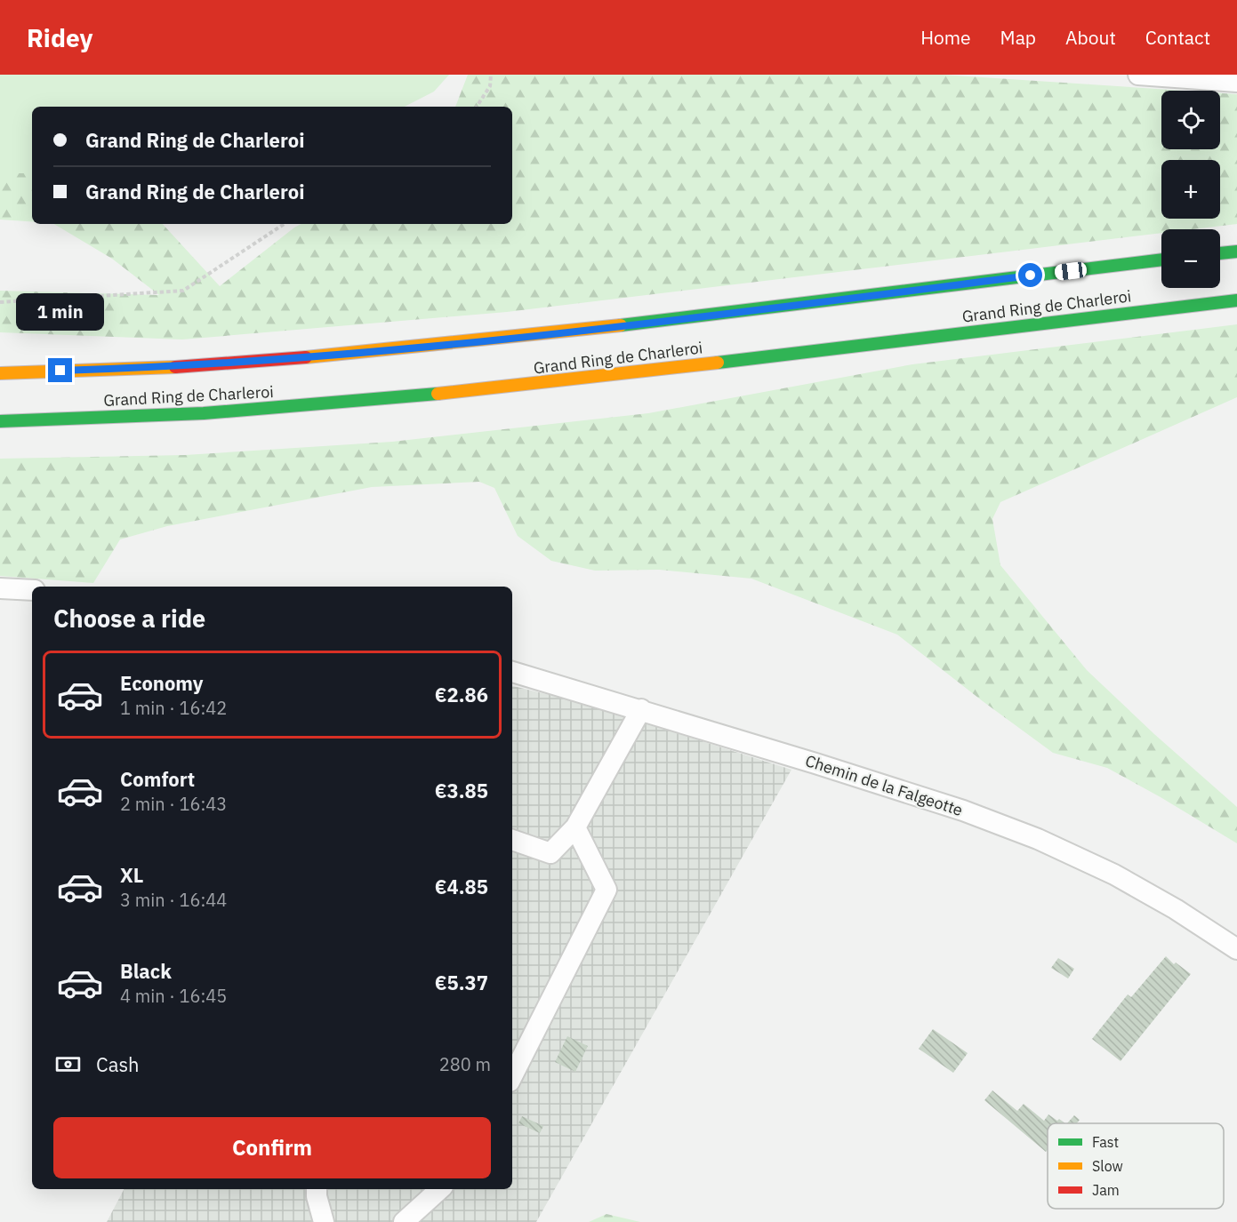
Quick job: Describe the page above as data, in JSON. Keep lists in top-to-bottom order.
{
  "streets": {
    "highway": ["Grand Ring de Charleroi"],
    "street": ["Chemin de la Falgeotte"]
  },
  "legend": ["Fast", "Slow", "Jam"],
  "page": {
    "header": "Ridey",
    "nav": [
      "Home",
      "Map",
      "About",
      "Contact"
    ],
    "map_buttons": ["+", "−"],
    "banner": ["Grand Ring de Charleroi", "Grand Ring de Charleroi"],
    "bubble": "1 min",
    "heading": "Choose a ride",
    "list": [
      {
        "name": "Economy",
        "note": "1 min · 16:42",
        "value": "€2.86"
      },
      {
        "name": "Comfort",
        "note": "2 min · 16:43",
        "value": "€3.85"
      },
      {
        "name": "XL",
        "note": "3 min · 16:44",
        "value": "€4.85"
      },
      {
        "name": "Black",
        "note": "4 min · 16:45",
        "value": "€5.37"
      }
    ],
    "pay": ["Cash", "280 m"],
    "buttons": "Confirm"
  }
}
